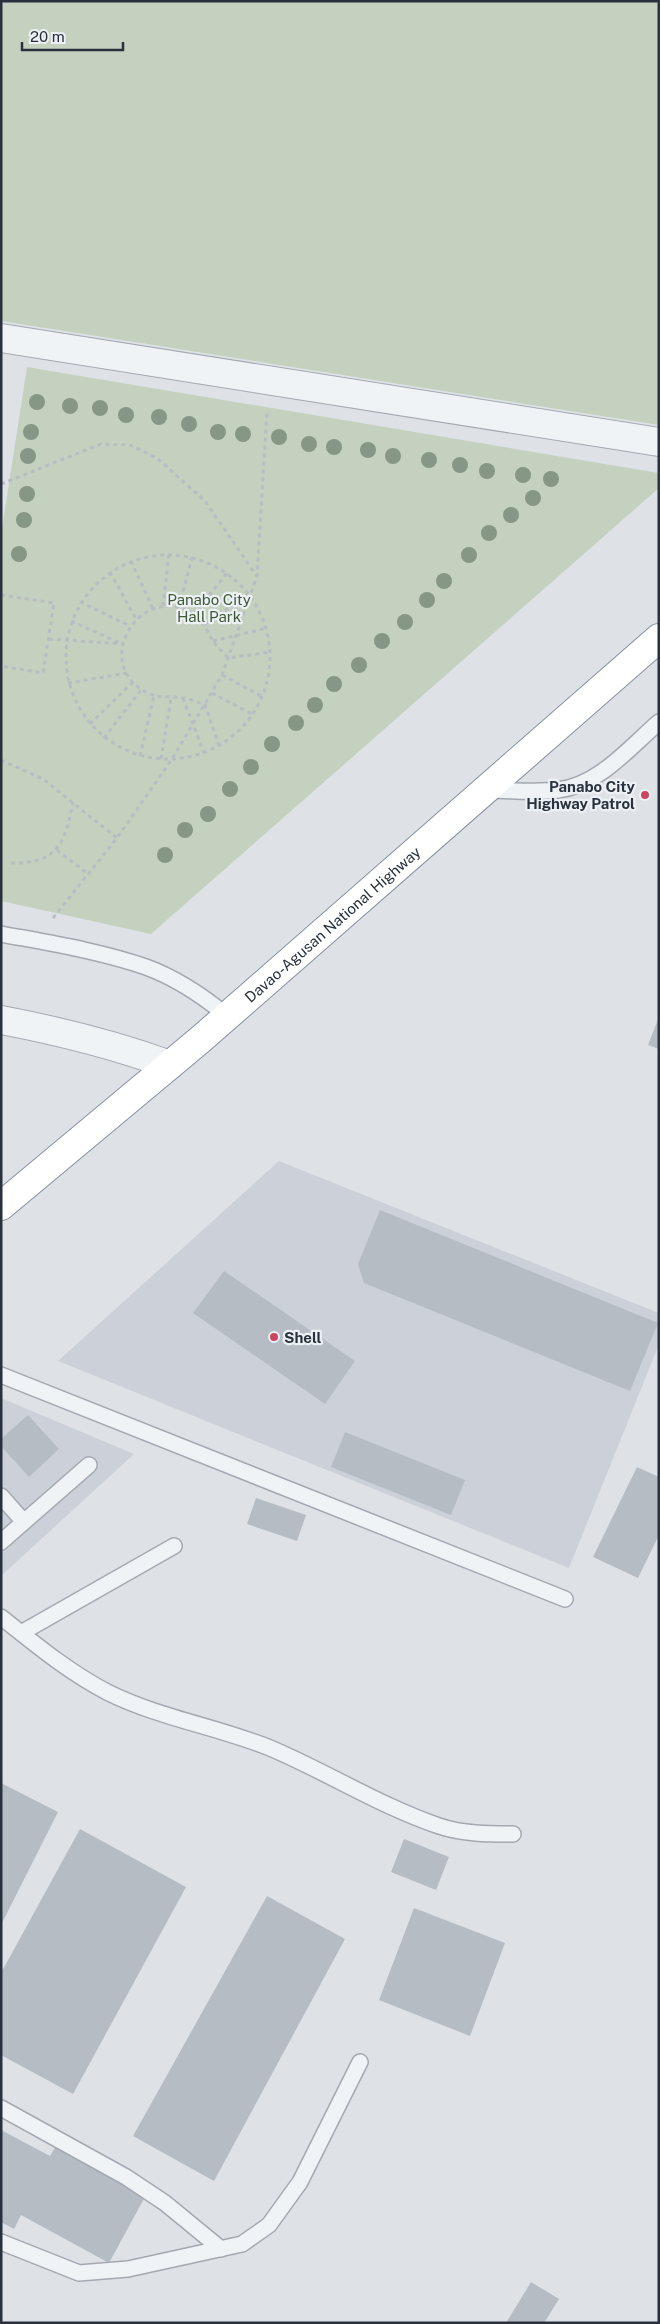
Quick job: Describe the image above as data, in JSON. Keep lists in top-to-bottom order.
{
  "streets": {
    "highway": ["Davao-Agusan National Highway"]
  },
  "parks": ["Panabo City Hall Park"],
  "places": ["Panabo City Highway Patrol", "Shell"],
  "scale_bar": "20 m"
}
